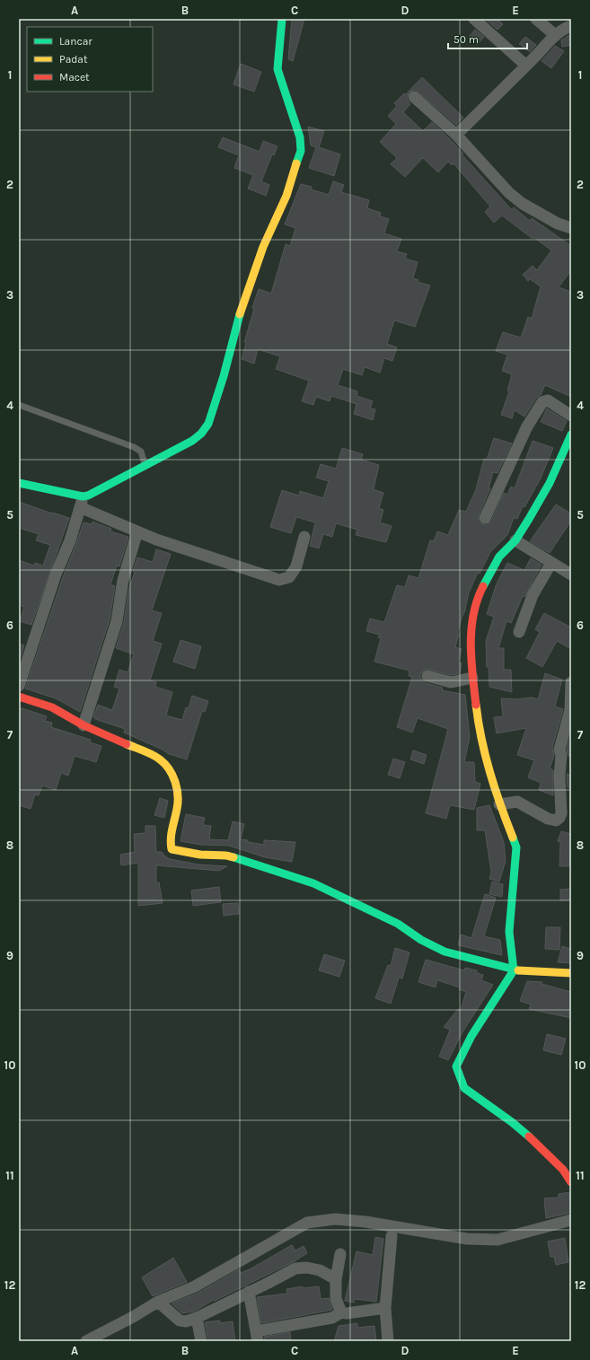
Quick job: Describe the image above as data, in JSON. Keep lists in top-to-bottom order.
{
  "legend": ["Lancar", "Padat", "Macet"],
  "scale_bar": "50 m",
  "grid": {
    "columns": [
      "A",
      "B",
      "C",
      "D",
      "E"
    ],
    "rows": [
      "1",
      "2",
      "3",
      "4",
      "5",
      "6",
      "7",
      "8",
      "9",
      "10",
      "11",
      "12"
    ]
  }
}
